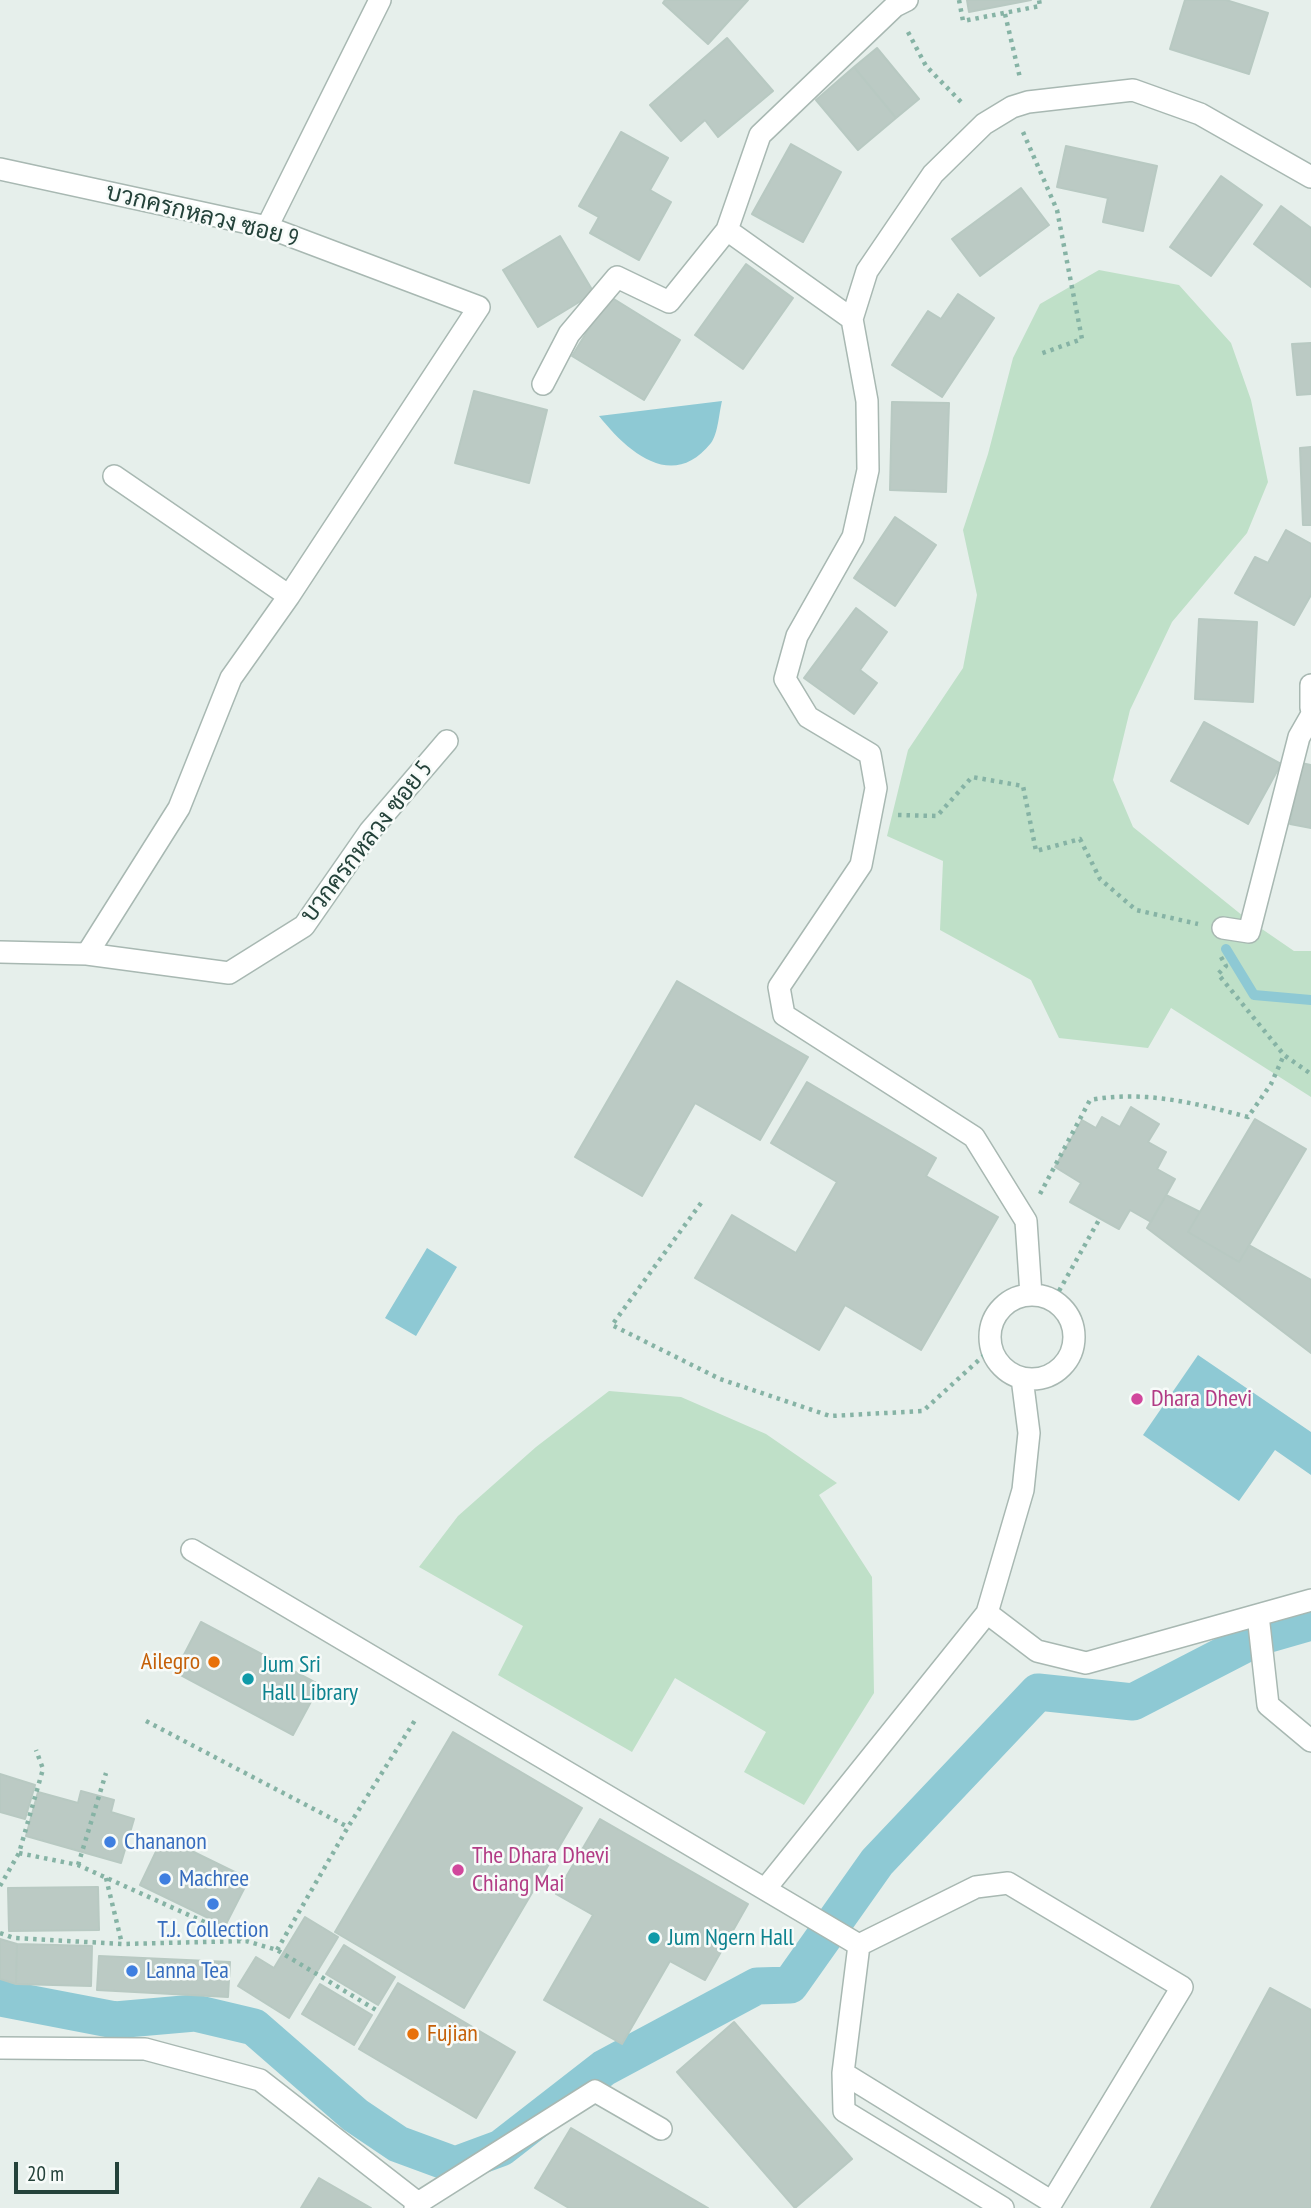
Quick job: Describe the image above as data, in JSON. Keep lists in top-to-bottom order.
{
  "streets": {
    "street": ["บวกครกหลวง ซอย 9", "บวกครกหลวง ซอย 5"]
  },
  "places": [
    "Dhara Dhevi",
    "Ailegro",
    "Jum Sri Hall Library",
    "Chananon",
    "The Dhara Dhevi Chiang Mai",
    "Machree",
    "T.J. Collection",
    "Jum Ngern Hall",
    "Lanna Tea",
    "Fujian"
  ],
  "scale_bar": "20 m"
}
